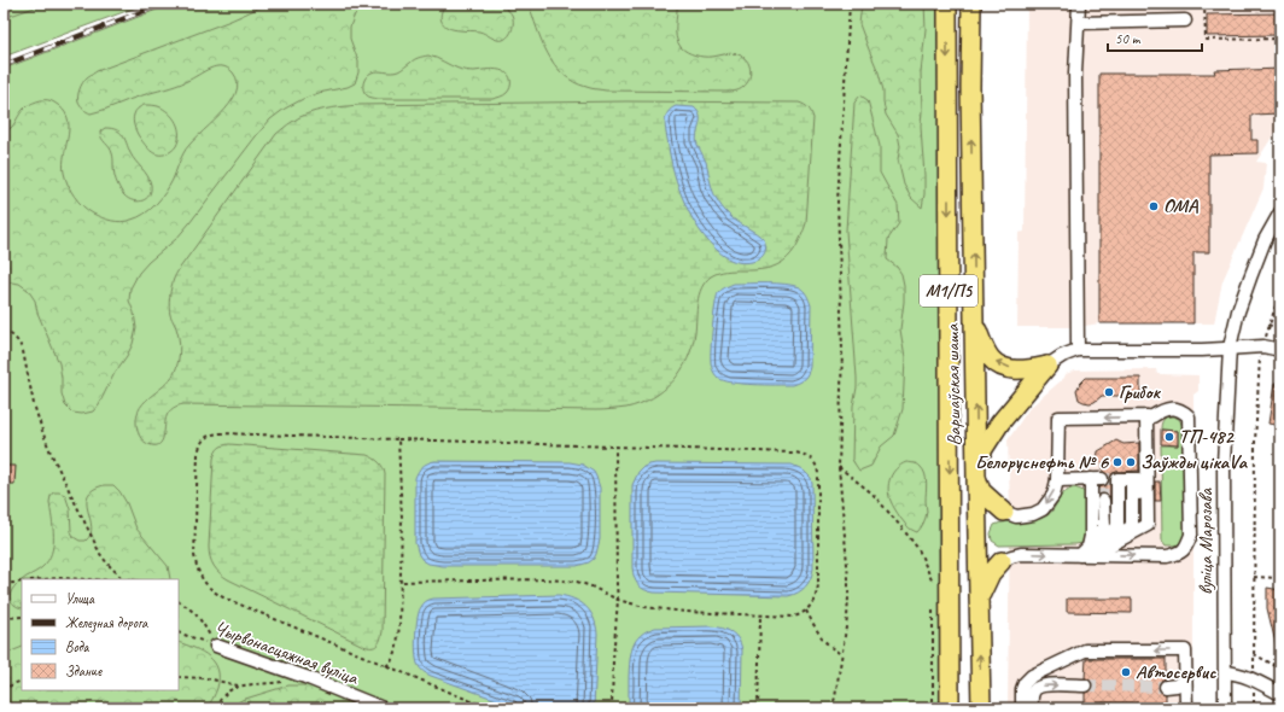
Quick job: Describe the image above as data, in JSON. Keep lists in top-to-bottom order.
{
  "streets": {
    "highway": ["М1/П5", "Варшаўская шаша"],
    "street": ["вуліца Марозава", "Чырвонасцяжная вуліца"]
  },
  "places": [
    "ОМА",
    "Грибок",
    "ТП-482",
    "Белоруснефть № 6",
    "Заўжды цікаVа",
    "Автосервис"
  ],
  "legend": [
    "Улица",
    "Железная дорога",
    "Вода",
    "Здание"
  ],
  "scale_bar": "50 m"
}
